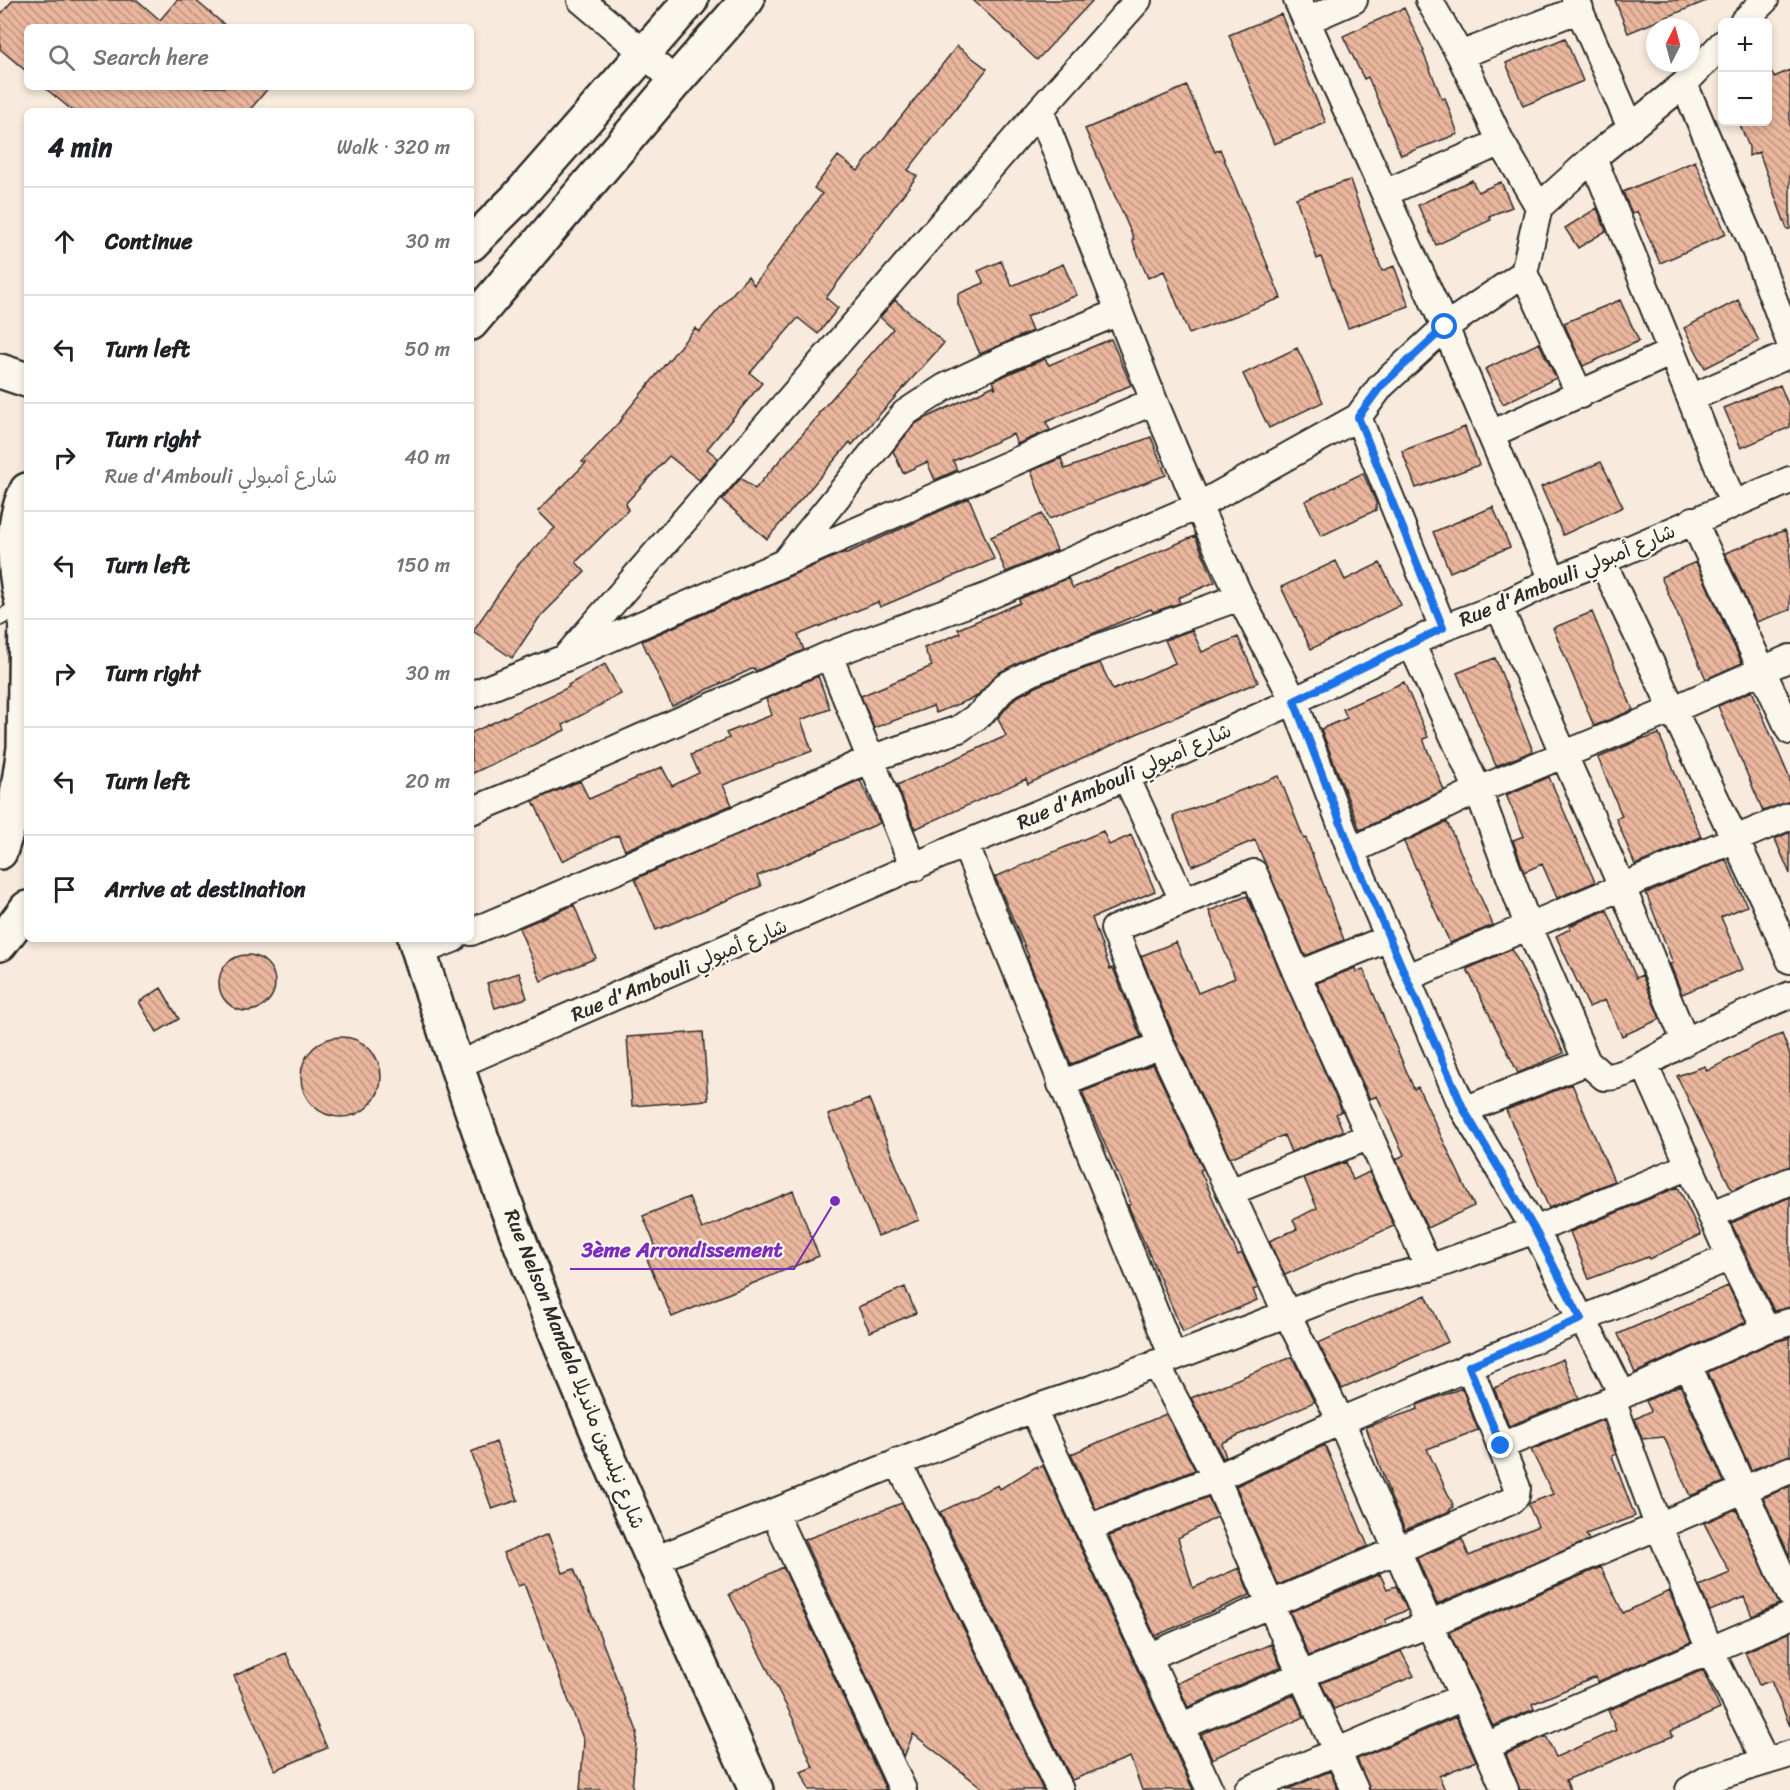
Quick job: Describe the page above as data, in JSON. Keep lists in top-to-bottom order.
{
  "streets": {
    "main road": ["Rue Nelson Mandela شارع نيلسون مانديلا"],
    "street": ["Rue d'Ambouli شارع أمبولي"]
  },
  "crossings": [
    ["Rue d'Ambouli شارع أمبولي", "Rue Nelson Mandela شارع نيلسون مانديلا"]
  ],
  "places": ["3ème Arrondissement"],
  "north": "top",
  "page": {
    "map_buttons": ["+", "−"],
    "search": "Search here",
    "heading": ["4 min", "Walk · 320 m"],
    "list": [
      ["Continue", "30 m"],
      ["Turn left", "50 m"],
      ["Turn right", "Rue d'Ambouli شارع أمبولي", "40 m"],
      ["Turn left", "150 m"],
      ["Turn right", "30 m"],
      ["Turn left", "20 m"],
      "Arrive at destination"
    ]
  }
}
